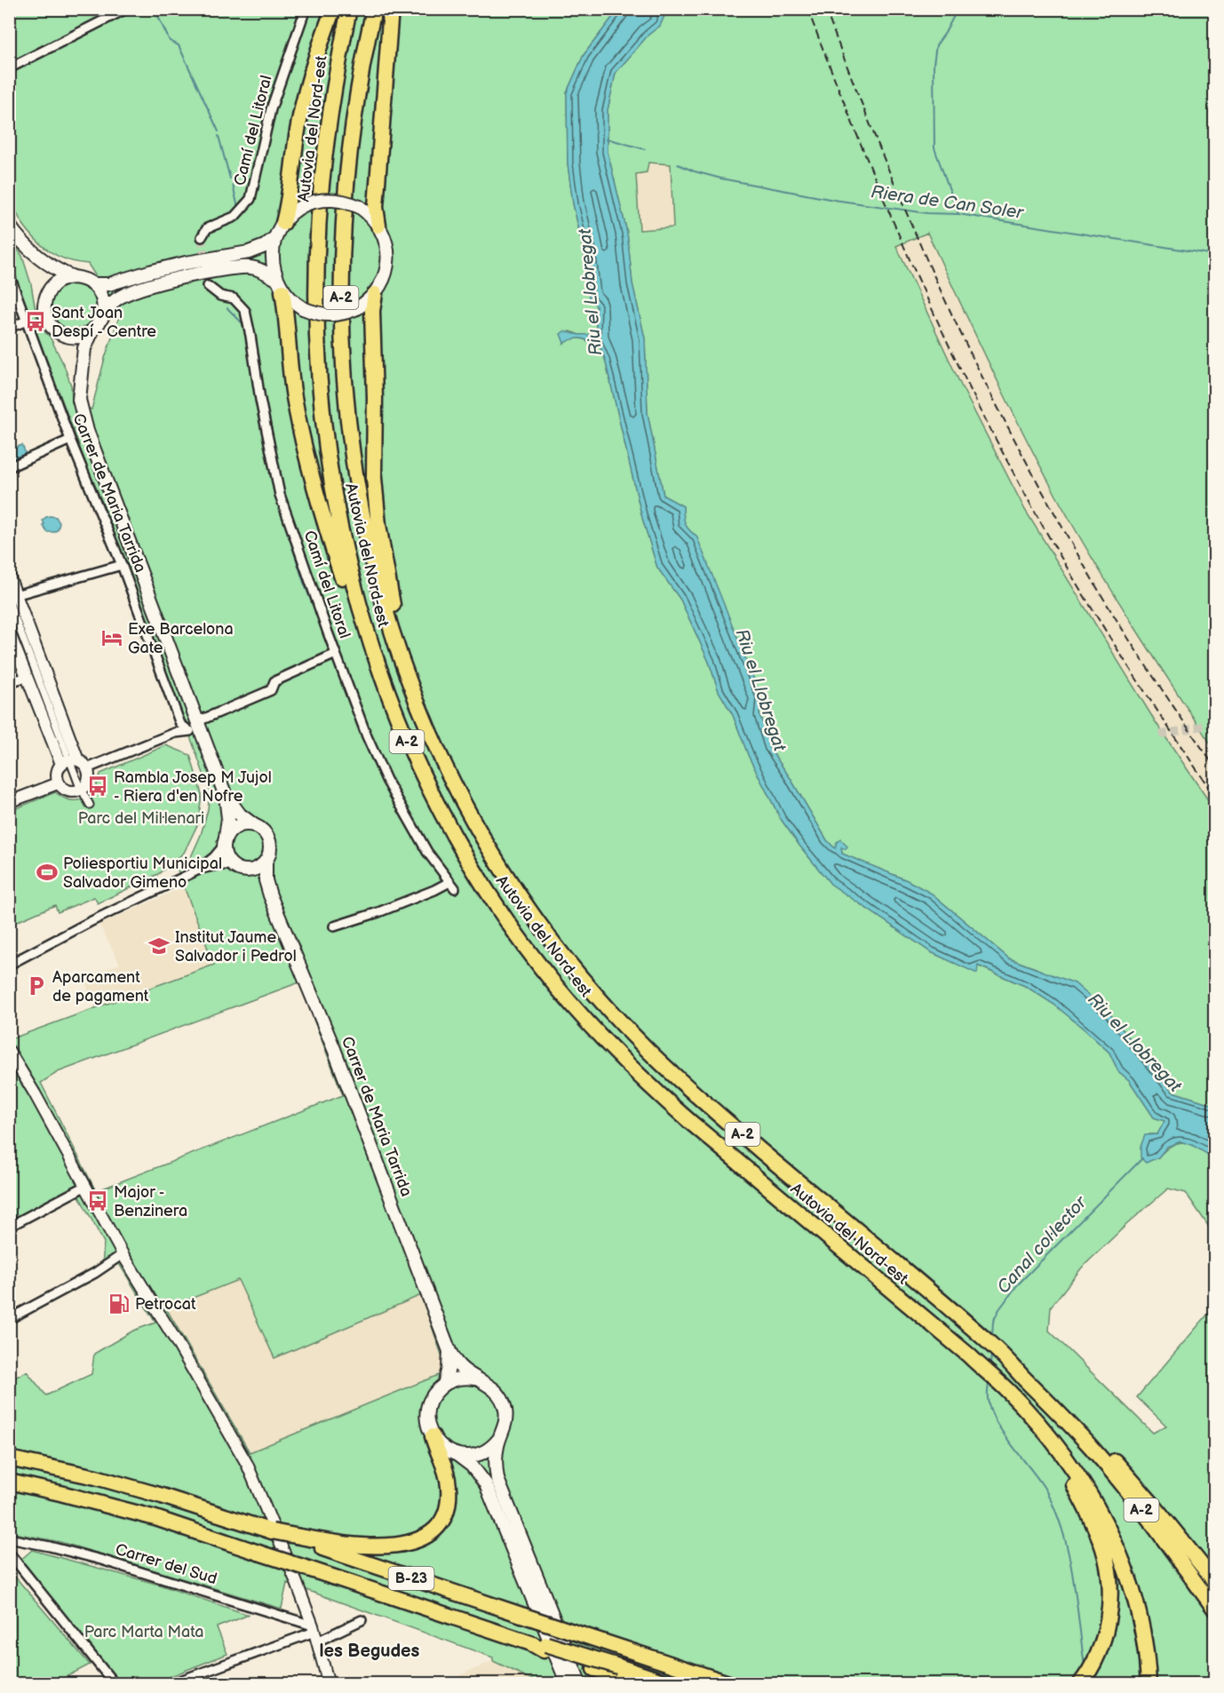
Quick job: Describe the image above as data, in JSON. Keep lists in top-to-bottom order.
{
  "streets": {
    "highway": ["Autovia del Nord-est", "A-2", "B-23"],
    "main road": ["Carrer de Maria Tarrida"],
    "street": ["Camí del Litoral", "Carrer del Sud"]
  },
  "districts": ["les Begudes"],
  "water": ["Riera de Can Soler", "Riu el Llobregat", "Canal col·lector"],
  "parks": ["Parc del Mil·lenari", "Parc Marta Mata"],
  "places": {
    "bus stop": ["Sant Joan Despí - Centre", "Rambla Josep M Jujol - Riera d'en Nofre", "Major - Benzinera"],
    "hotel": ["Exe Barcelona Gate"],
    "sports": ["Poliesportiu Municipal Salvador Gimeno"],
    "school or university": ["Institut Jaume Salvador i Pedrol"],
    "parking": ["Aparcament de pagament"],
    "fuel station": ["Petrocat"]
  }
}
